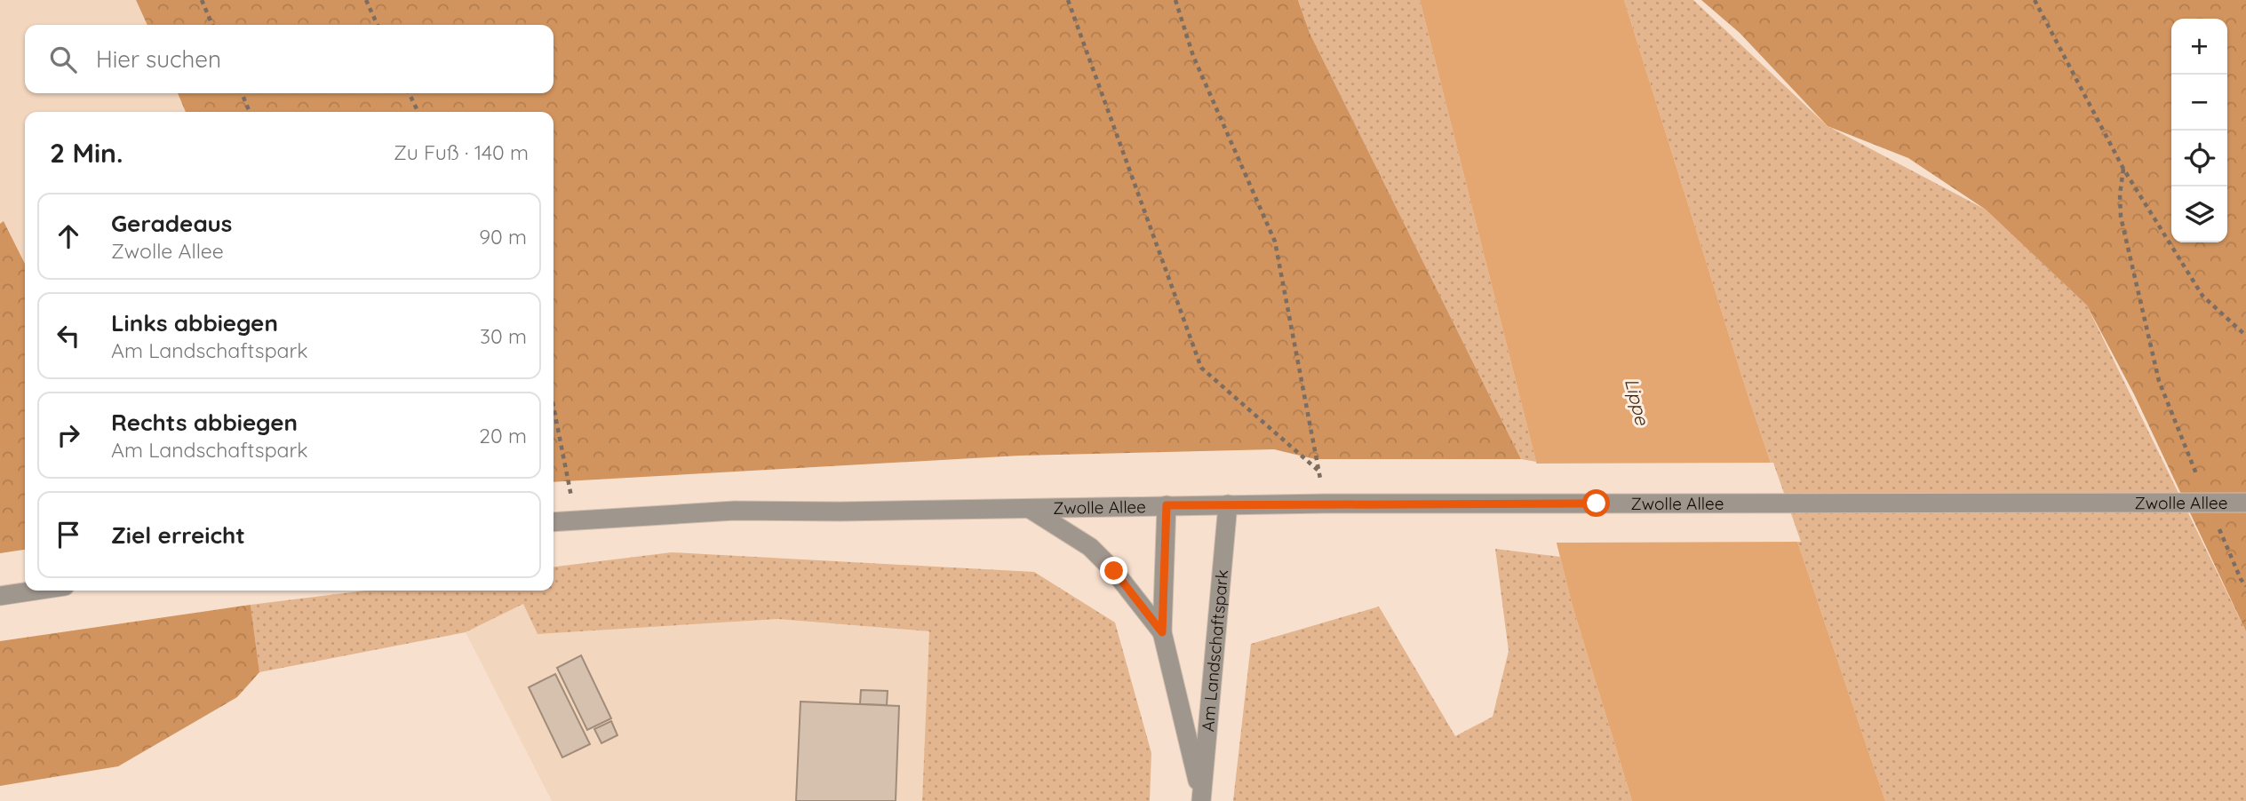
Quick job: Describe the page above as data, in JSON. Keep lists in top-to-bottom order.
{
  "streets": {
    "street": ["Zwolle Allee", "Am Landschaftspark"]
  },
  "crossings": [
    ["Zwolle Allee", "Am Landschaftspark"]
  ],
  "water": ["Lippe"],
  "page": {
    "map_buttons": ["+", "−"],
    "search": "Hier suchen",
    "heading": ["2 Min.", "Zu Fuß · 140 m"],
    "list": [
      ["Geradeaus", "Zwolle Allee", "90 m"],
      ["Links abbiegen", "Am Landschaftspark", "30 m"],
      ["Rechts abbiegen", "Am Landschaftspark", "20 m"],
      "Ziel erreicht"
    ]
  }
}
